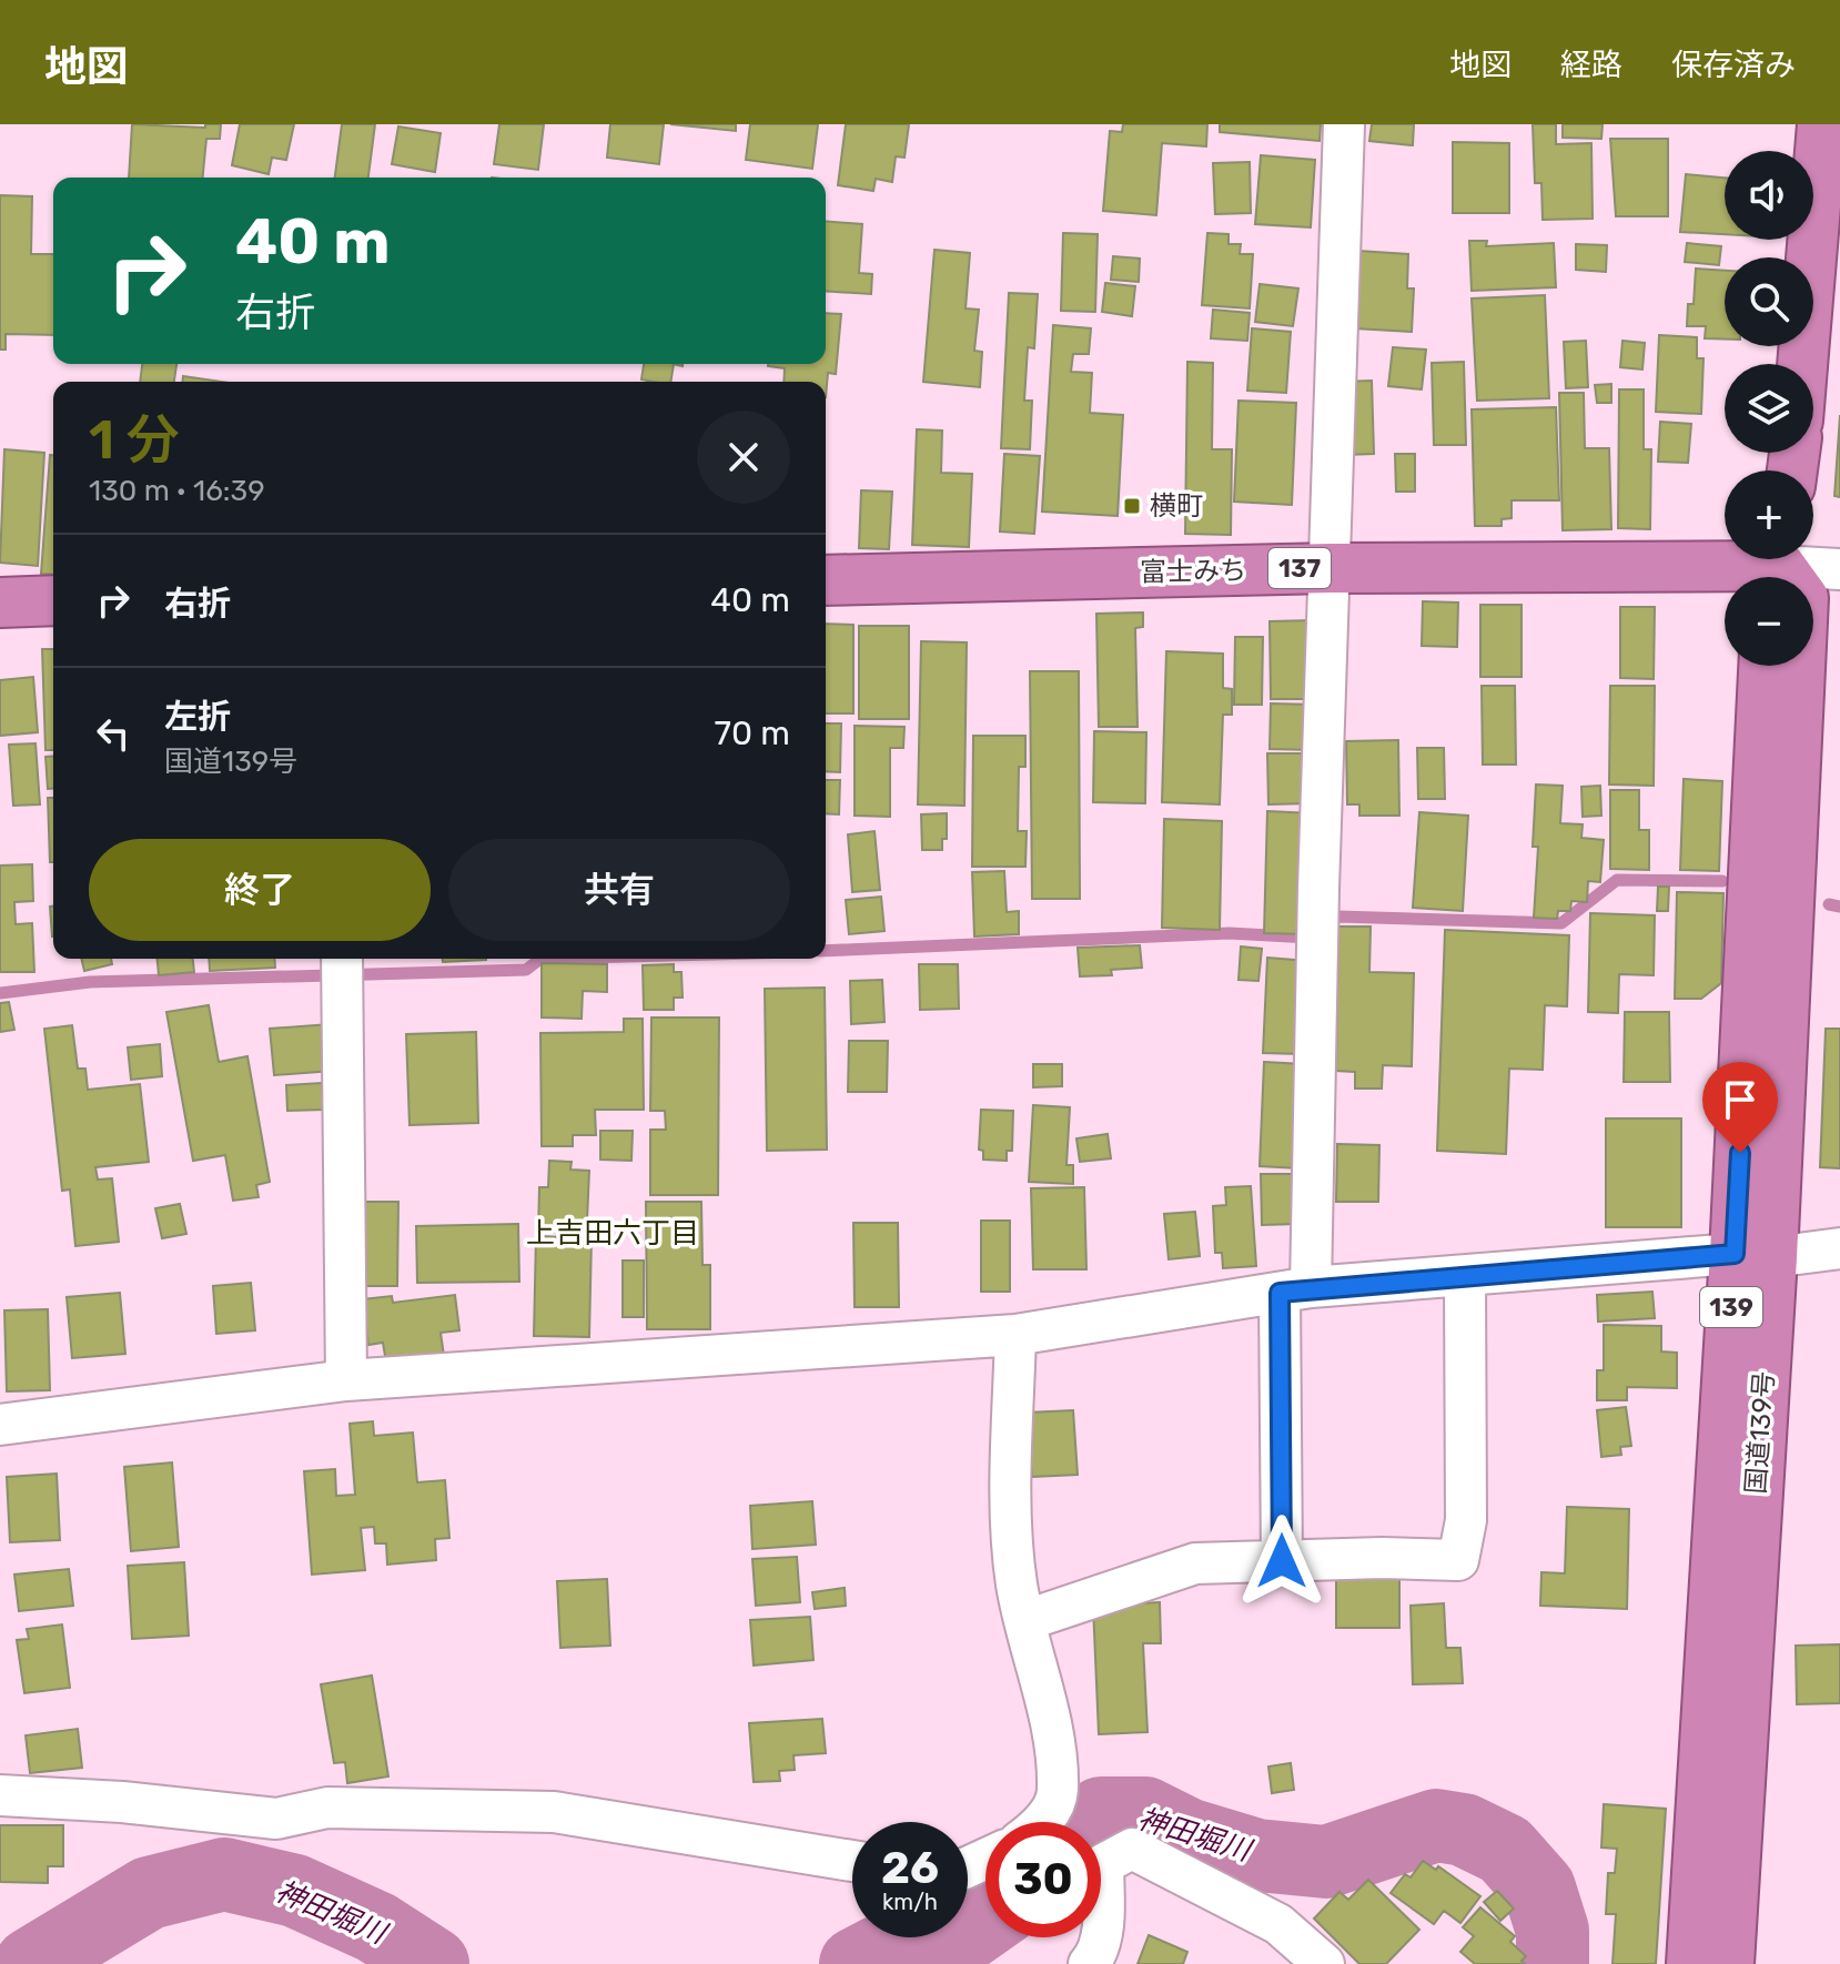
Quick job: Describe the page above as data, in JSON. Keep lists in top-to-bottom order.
{
  "streets": {
    "highway": [
      "137",
      "富士みち",
      "139",
      "国道139号"
    ]
  },
  "crossings": [
    ["富士みち", "国道139号"]
  ],
  "districts": ["上吉田六丁目"],
  "water": ["神田堀川"],
  "places": {
    "transit": ["横町"]
  },
  "page": {
    "header": "地図",
    "nav": ["地図", "経路", "保存済み"],
    "map_buttons": ["+", "−"],
    "turn": ["40 m", "右折"],
    "heading": ["1 分", "130 m · 16:39"],
    "list": [
      {
        "name": "右折",
        "value": "40 m"
      },
      {
        "name": "左折",
        "note": "国道139号",
        "value": "70 m"
      }
    ],
    "buttons": ["終了", "共有"],
    "speed": "26 km/h",
    "limit": "30"
  }
}
